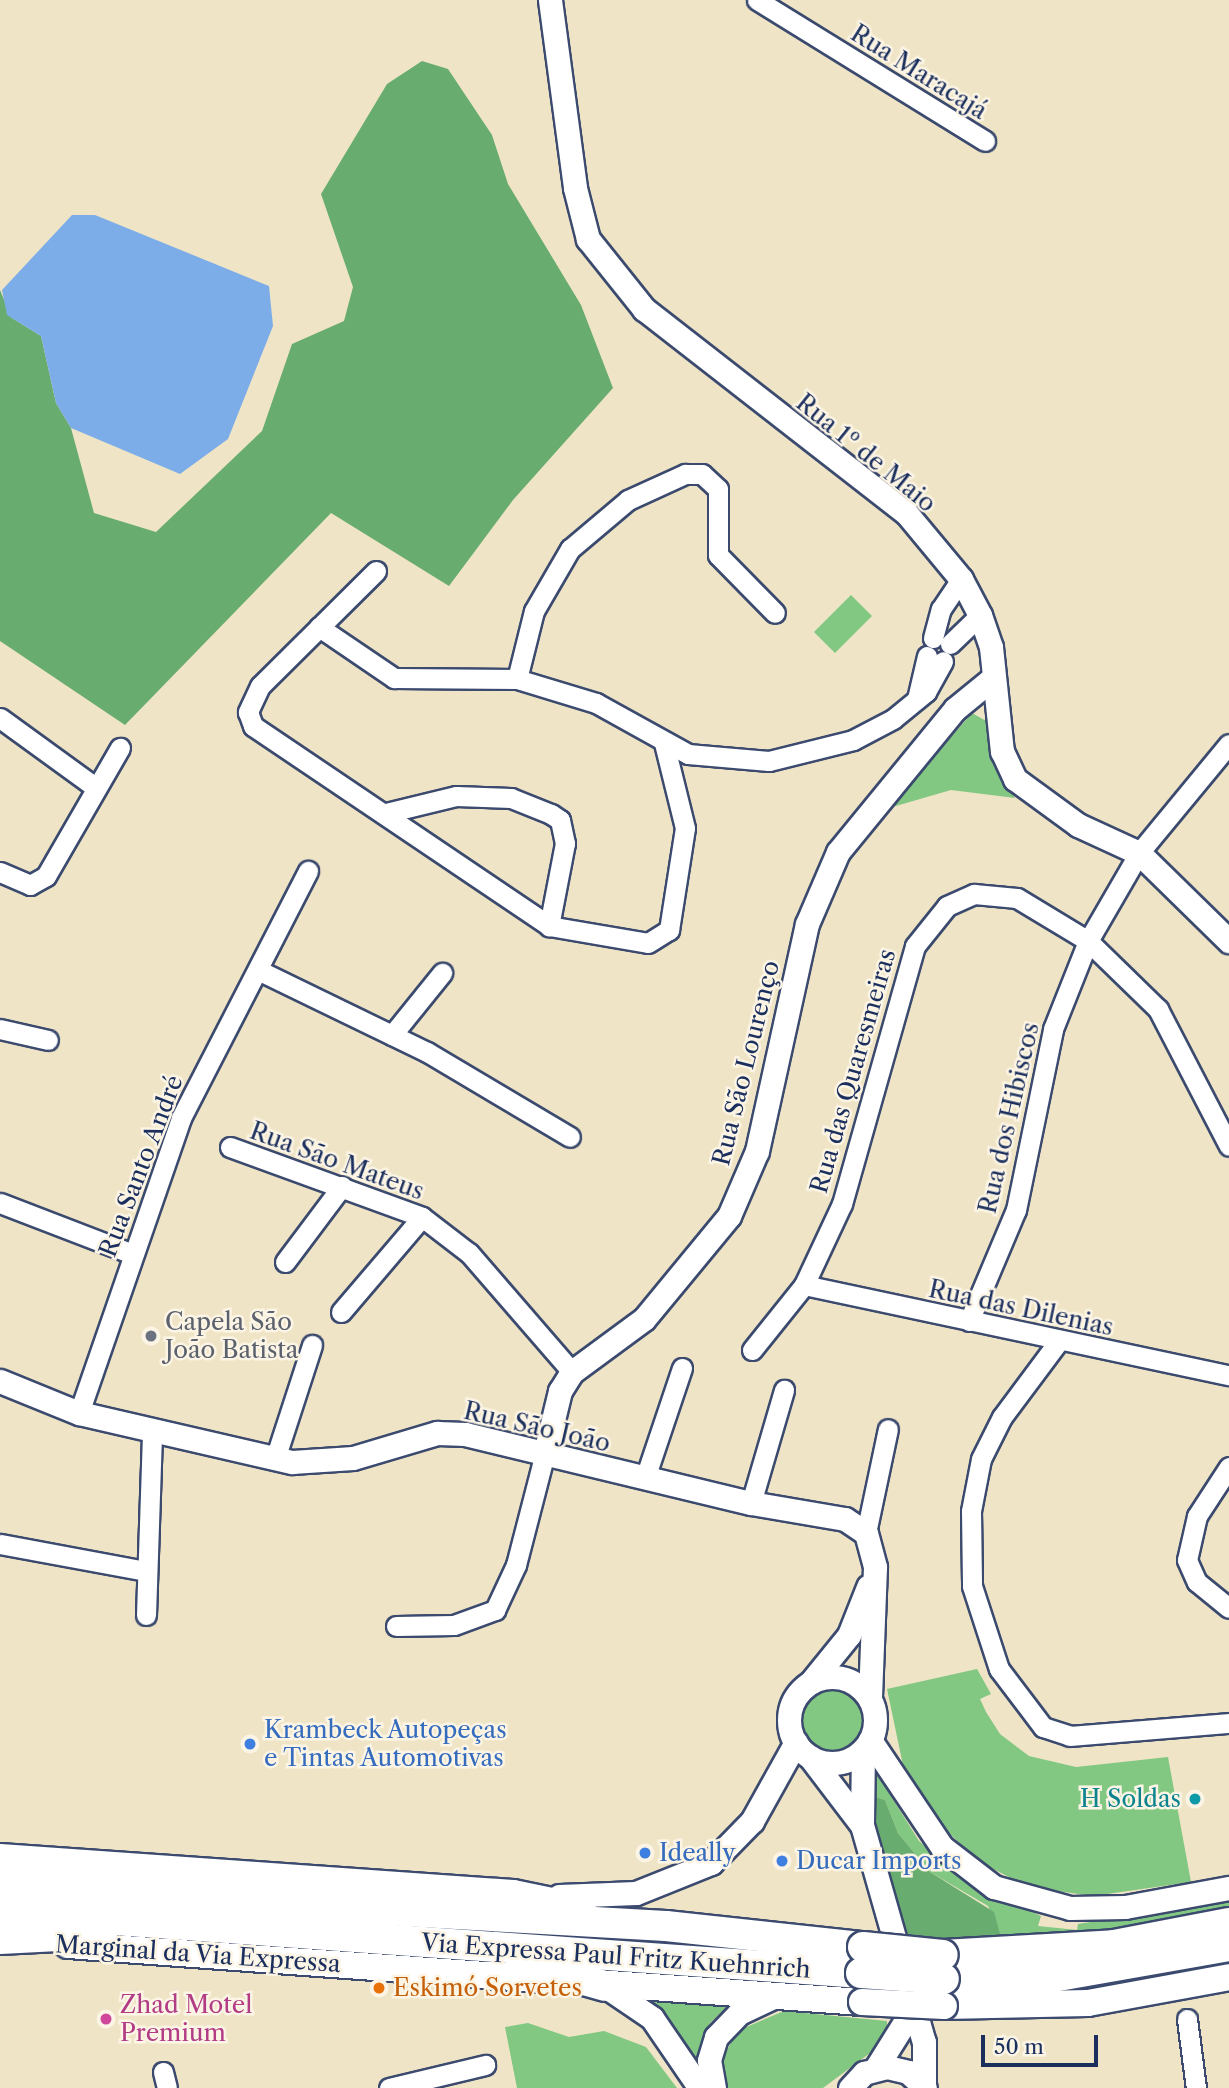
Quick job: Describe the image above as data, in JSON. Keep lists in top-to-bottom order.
{
  "streets": {
    "main road": ["Marginal da Via Expressa", "Via Expressa Paul Fritz Kuehnrich"],
    "street": [
      "Rua Maracajá",
      "Rua 1º de Maio",
      "Rua São Lourenço",
      "Rua das Quaresmeiras",
      "Rua dos Hibiscos",
      "Rua São Mateus",
      "Rua Santo André",
      "Rua das Dilenias",
      "Rua São João"
    ]
  },
  "crossings": [
    ["Rua 1º de Maio", "Rua São Lourenço"],
    ["Rua 1º de Maio", "Rua dos Hibiscos"],
    ["Rua São Lourenço", "Rua São Mateus"],
    ["Rua São Lourenço", "Rua São João"],
    ["Rua das Quaresmeiras", "Rua dos Hibiscos"],
    ["Rua das Quaresmeiras", "Rua das Dilenias"],
    ["Rua dos Hibiscos", "Rua das Dilenias"],
    ["Rua Santo André", "Rua São João"],
    ["Marginal da Via Expressa", "Via Expressa Paul Fritz Kuehnrich"]
  ],
  "places": [
    "Capela São João Batista",
    "Krambeck Autopeças e Tintas Automotivas",
    "H Soldas",
    "Ideally",
    "Ducar Imports",
    "Eskimó Sorvetes",
    "Zhad Motel Premium"
  ],
  "scale_bar": "50 m"
}
